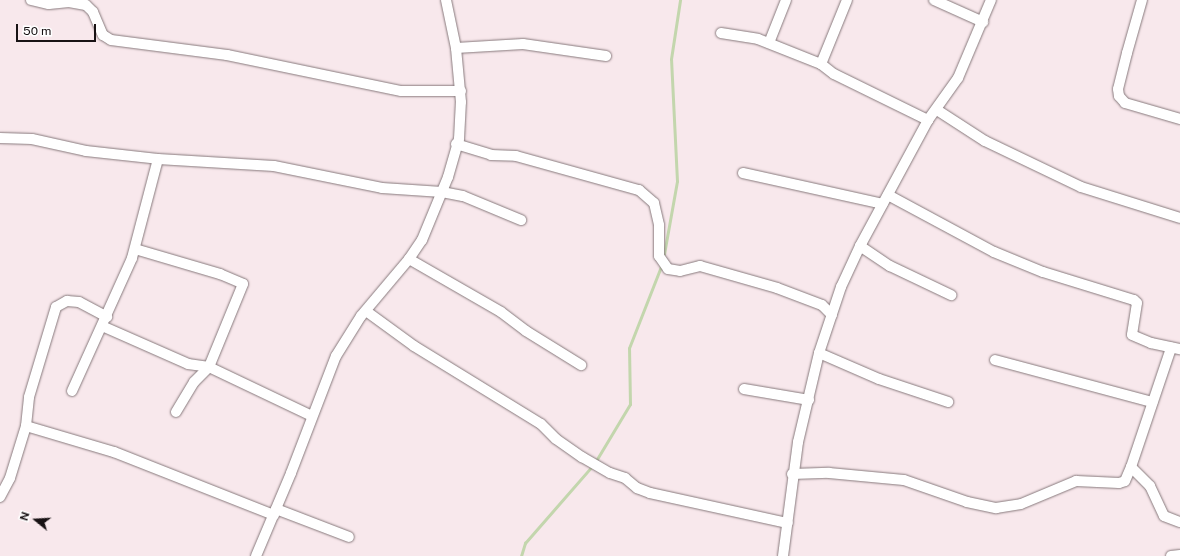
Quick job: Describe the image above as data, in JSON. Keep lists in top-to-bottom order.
{
  "scale_bar": "50 m",
  "north": "left"
}
